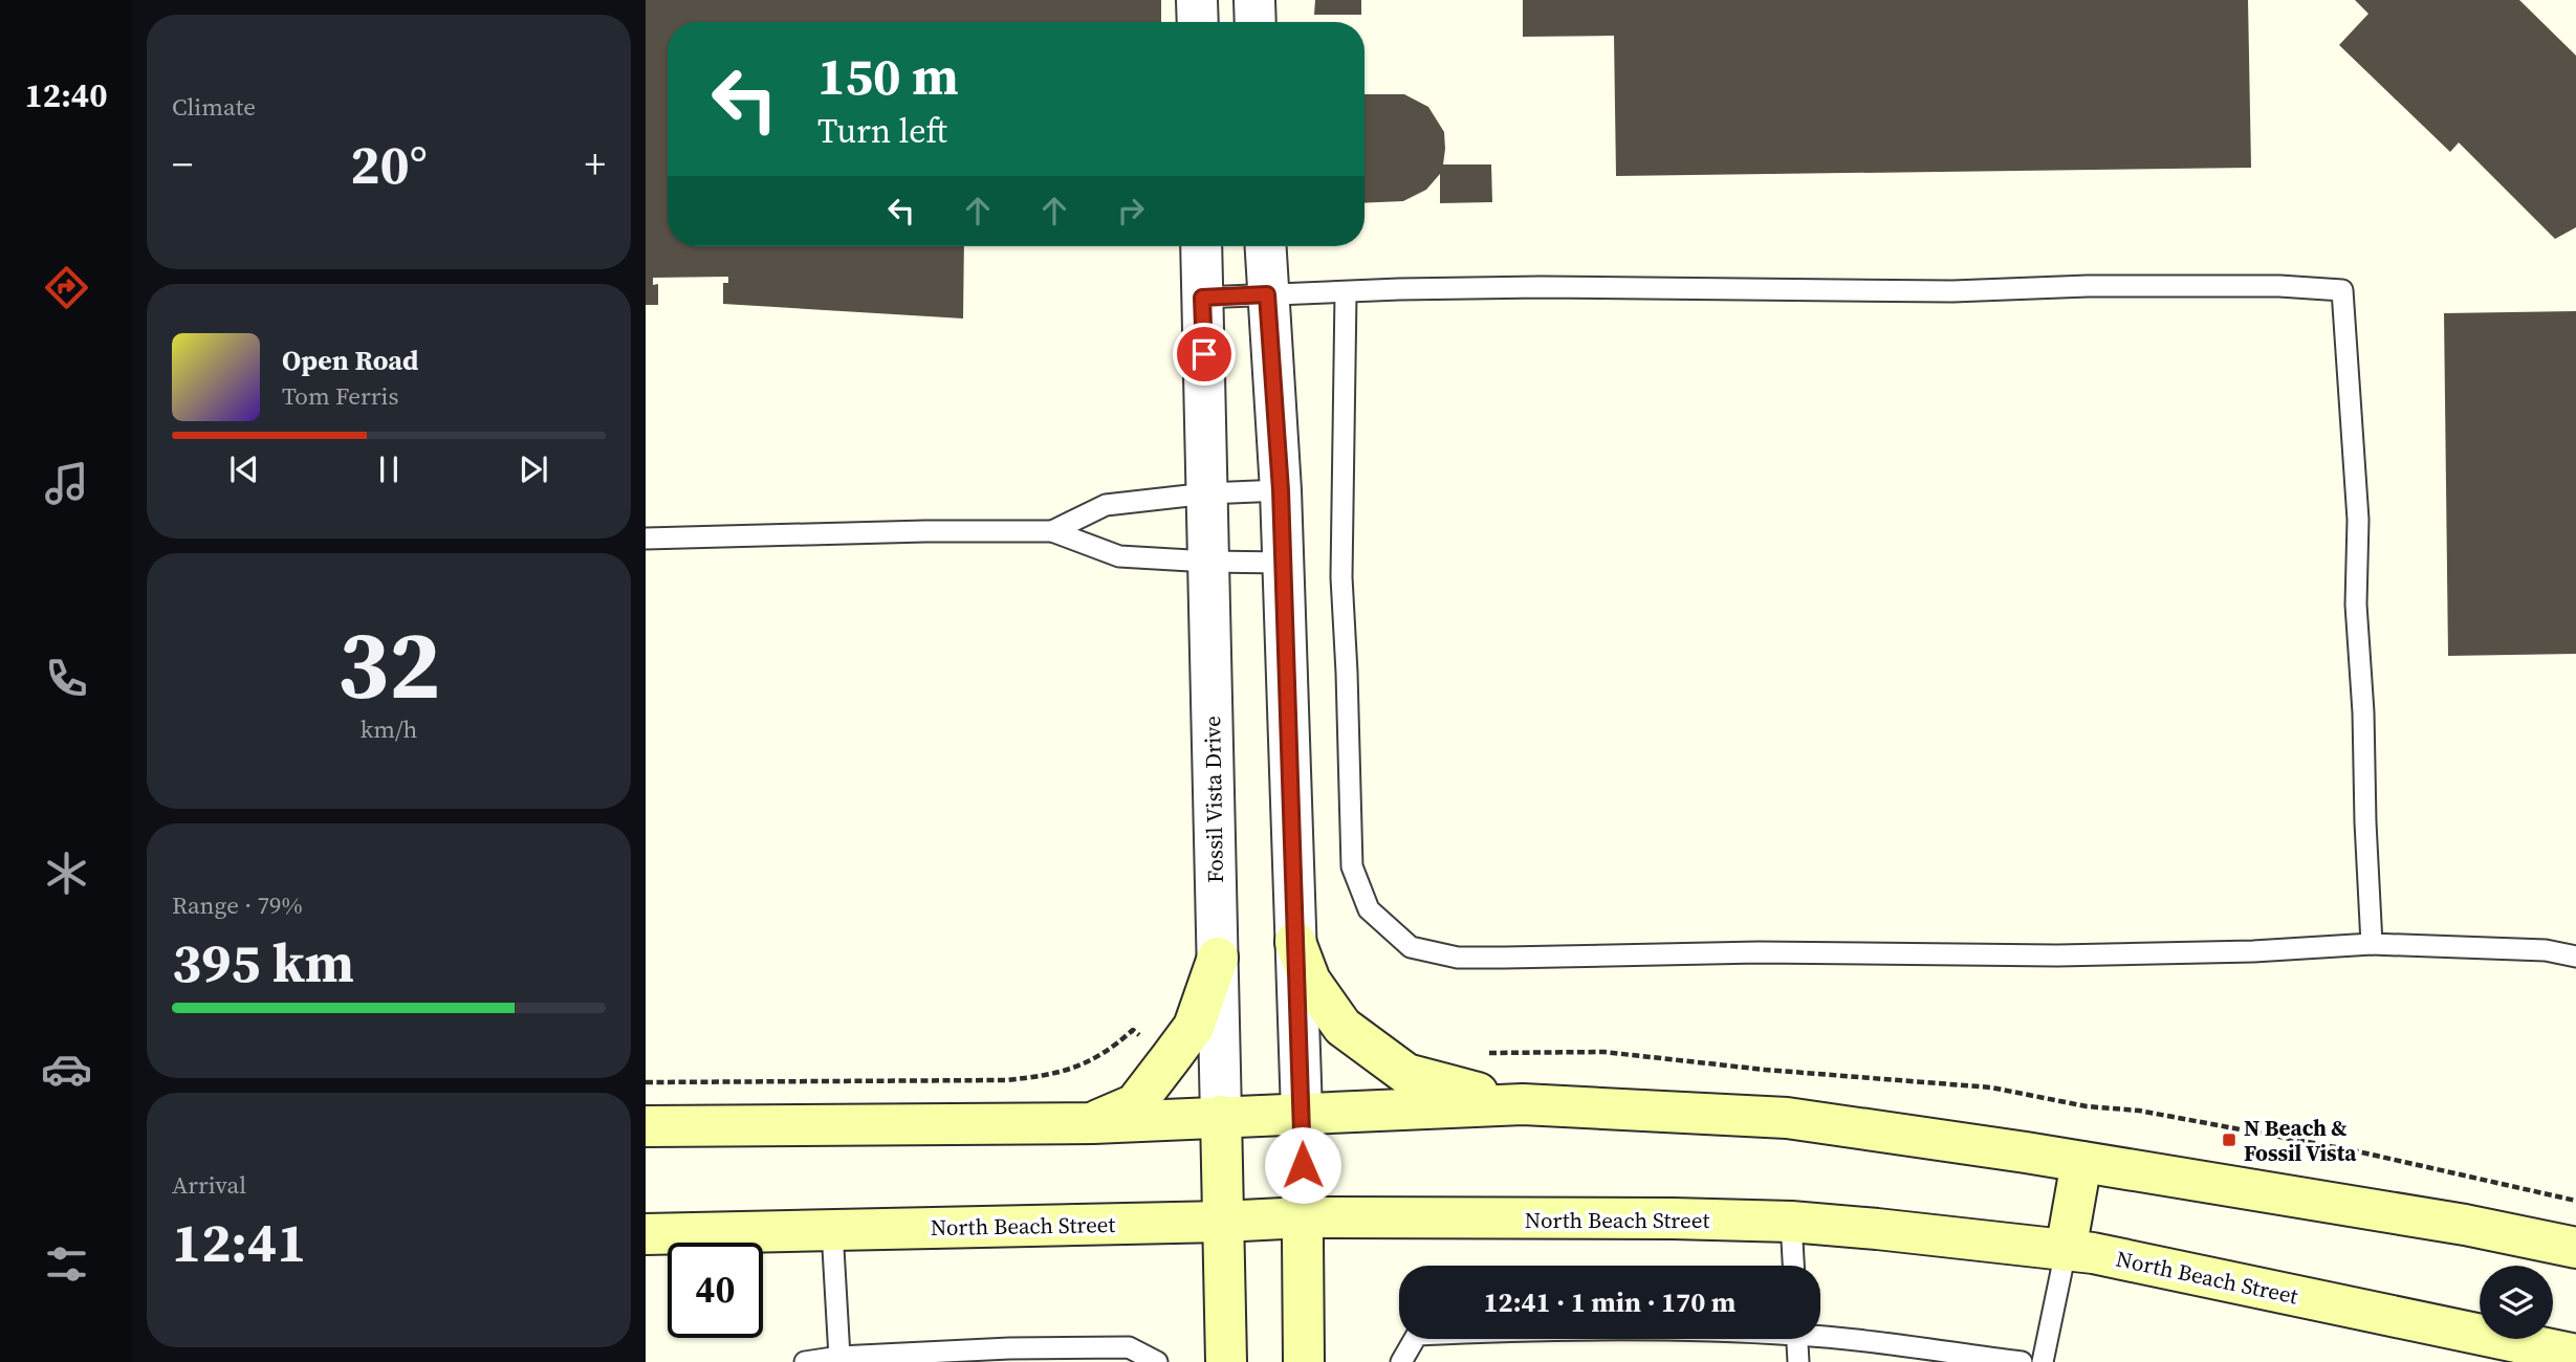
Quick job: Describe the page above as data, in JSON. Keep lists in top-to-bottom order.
{
  "streets": {
    "main road": ["Fossil Vista Drive", "North Beach Street"]
  },
  "crossings": [
    ["Fossil Vista Drive", "North Beach Street"]
  ],
  "places": {
    "transit": ["N Beach & Fossil Vista"]
  },
  "page": {
    "tabs": "12:40",
    "tile": [
      "Climate",
      ["32", "km/h"],
      ["Range · 79%", "395 km"],
      ["Arrival", "12:41"]
    ],
    "turn": ["150 m", "Turn left"],
    "heat": ["−", "20°", "+"],
    "song": ["Open Road", "Tom Ferris"],
    "limit": "40",
    "trip": "12:41 · 1 min · 170 m"
  }
}
